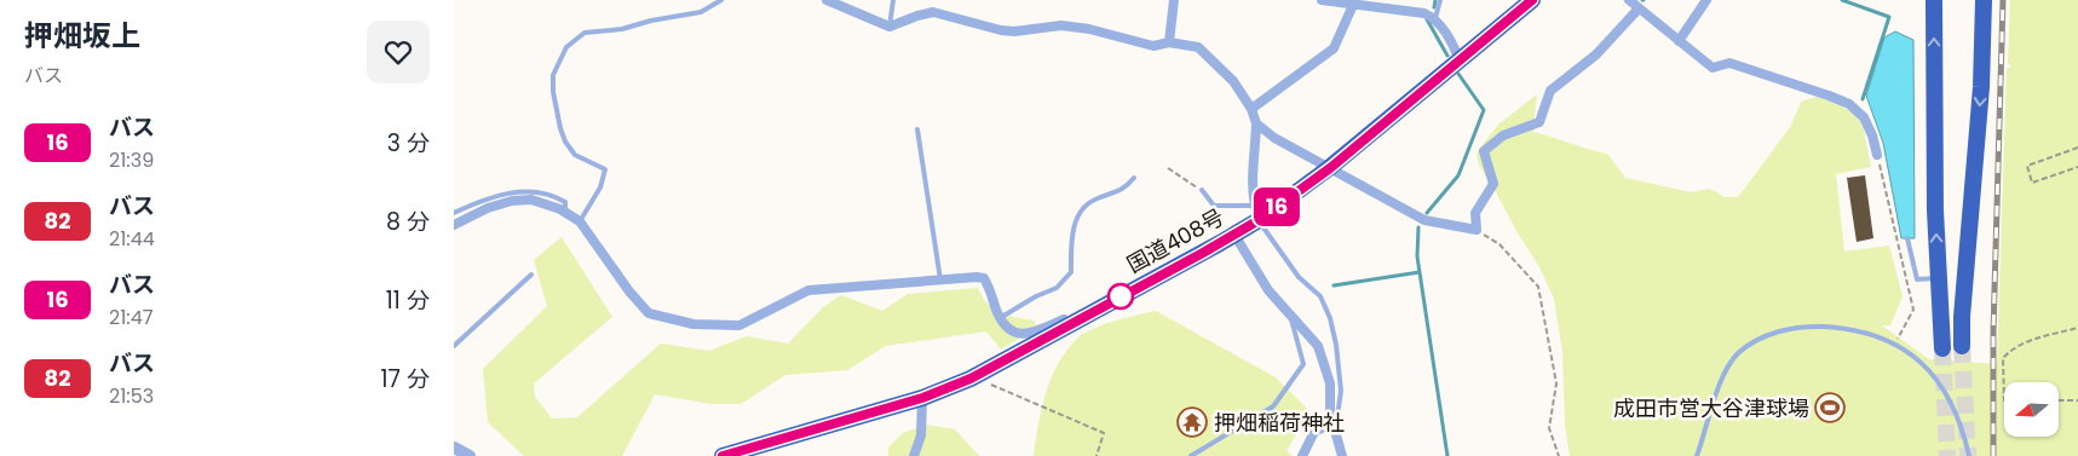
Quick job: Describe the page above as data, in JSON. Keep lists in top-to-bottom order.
{
  "streets": {
    "highway": ["国道408号"]
  },
  "places": {
    "sports": ["成田市営大谷津球場"],
    "temple": ["押畑稲荷神社"]
  },
  "lines": ["bus line 16"],
  "north": "left",
  "page": {
    "heading": ["押畑坂上", "バス"],
    "on_map": "16",
    "list": [
      {
        "mark": "16",
        "name": "バス",
        "note": "21:39",
        "value": "3 分"
      },
      {
        "mark": "82",
        "name": "バス",
        "note": "21:44",
        "value": "8 分"
      },
      {
        "mark": "16",
        "name": "バス",
        "note": "21:47",
        "value": "11 分"
      },
      {
        "mark": "82",
        "name": "バス",
        "note": "21:53",
        "value": "17 分"
      }
    ]
  }
}
